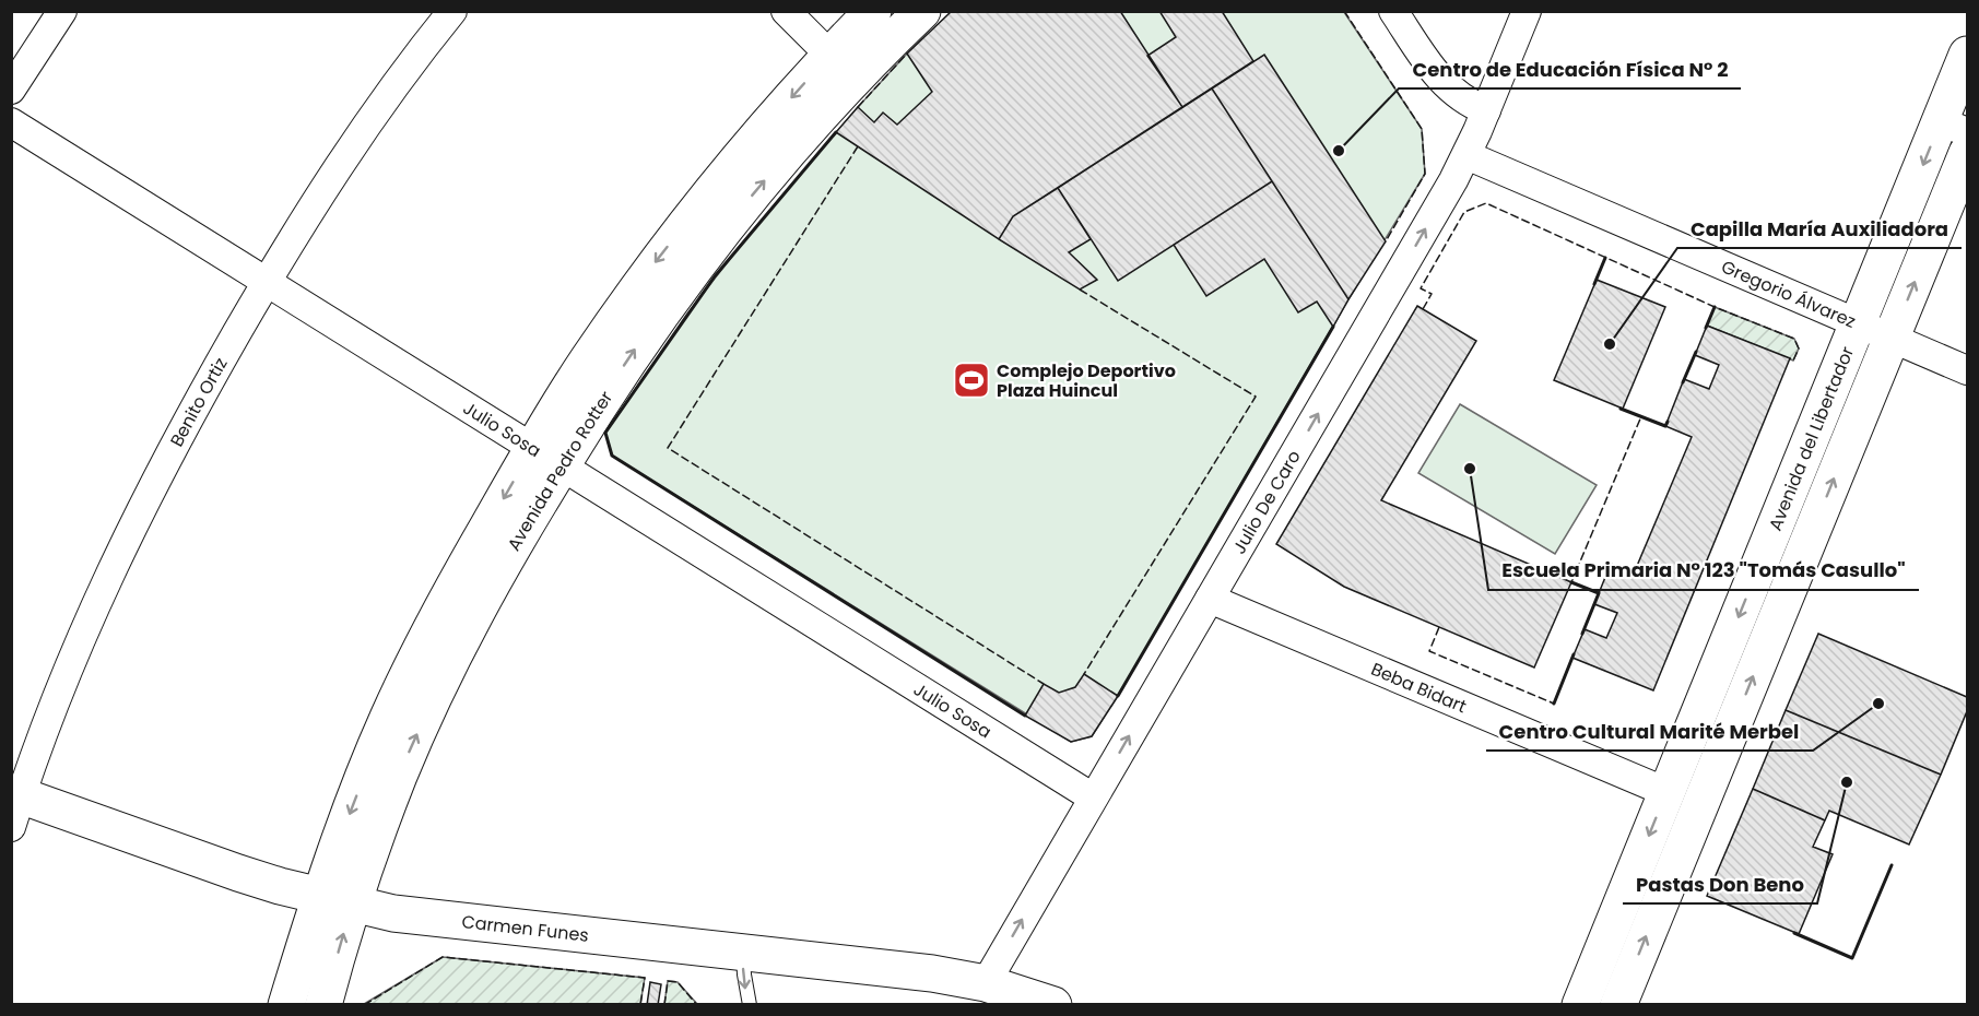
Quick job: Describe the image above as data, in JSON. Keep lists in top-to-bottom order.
{
  "streets": {
    "main road": ["Avenida del Libertador", "Avenida Pedro Rotter", "Carmen Funes"],
    "street": [
      "Gregorio Álvarez",
      "Benito Ortiz",
      "Julio Sosa",
      "Julio De Caro",
      "Beba Bidart"
    ]
  },
  "crossings": [
    ["Gregorio Álvarez", "Avenida del Libertador"],
    ["Gregorio Álvarez", "Julio De Caro"],
    ["Benito Ortiz", "Julio Sosa"],
    ["Benito Ortiz", "Carmen Funes"],
    ["Julio Sosa", "Avenida Pedro Rotter"],
    ["Julio Sosa", "Julio De Caro"],
    ["Avenida del Libertador", "Beba Bidart"],
    ["Avenida Pedro Rotter", "Carmen Funes"],
    ["Julio De Caro", "Beba Bidart"],
    ["Julio De Caro", "Carmen Funes"]
  ],
  "one_way": ["Julio De Caro"],
  "places": {
    "other": [
      "Centro de Educación Física N° 2",
      "Capilla María Auxiliadora",
      "Escuela Primaria N° 123 \"Tomás Casullo\"",
      "Centro Cultural Marité Merbel",
      "Pastas Don Beno"
    ],
    "sports": ["Complejo Deportivo Plaza Huincul"]
  }
}
